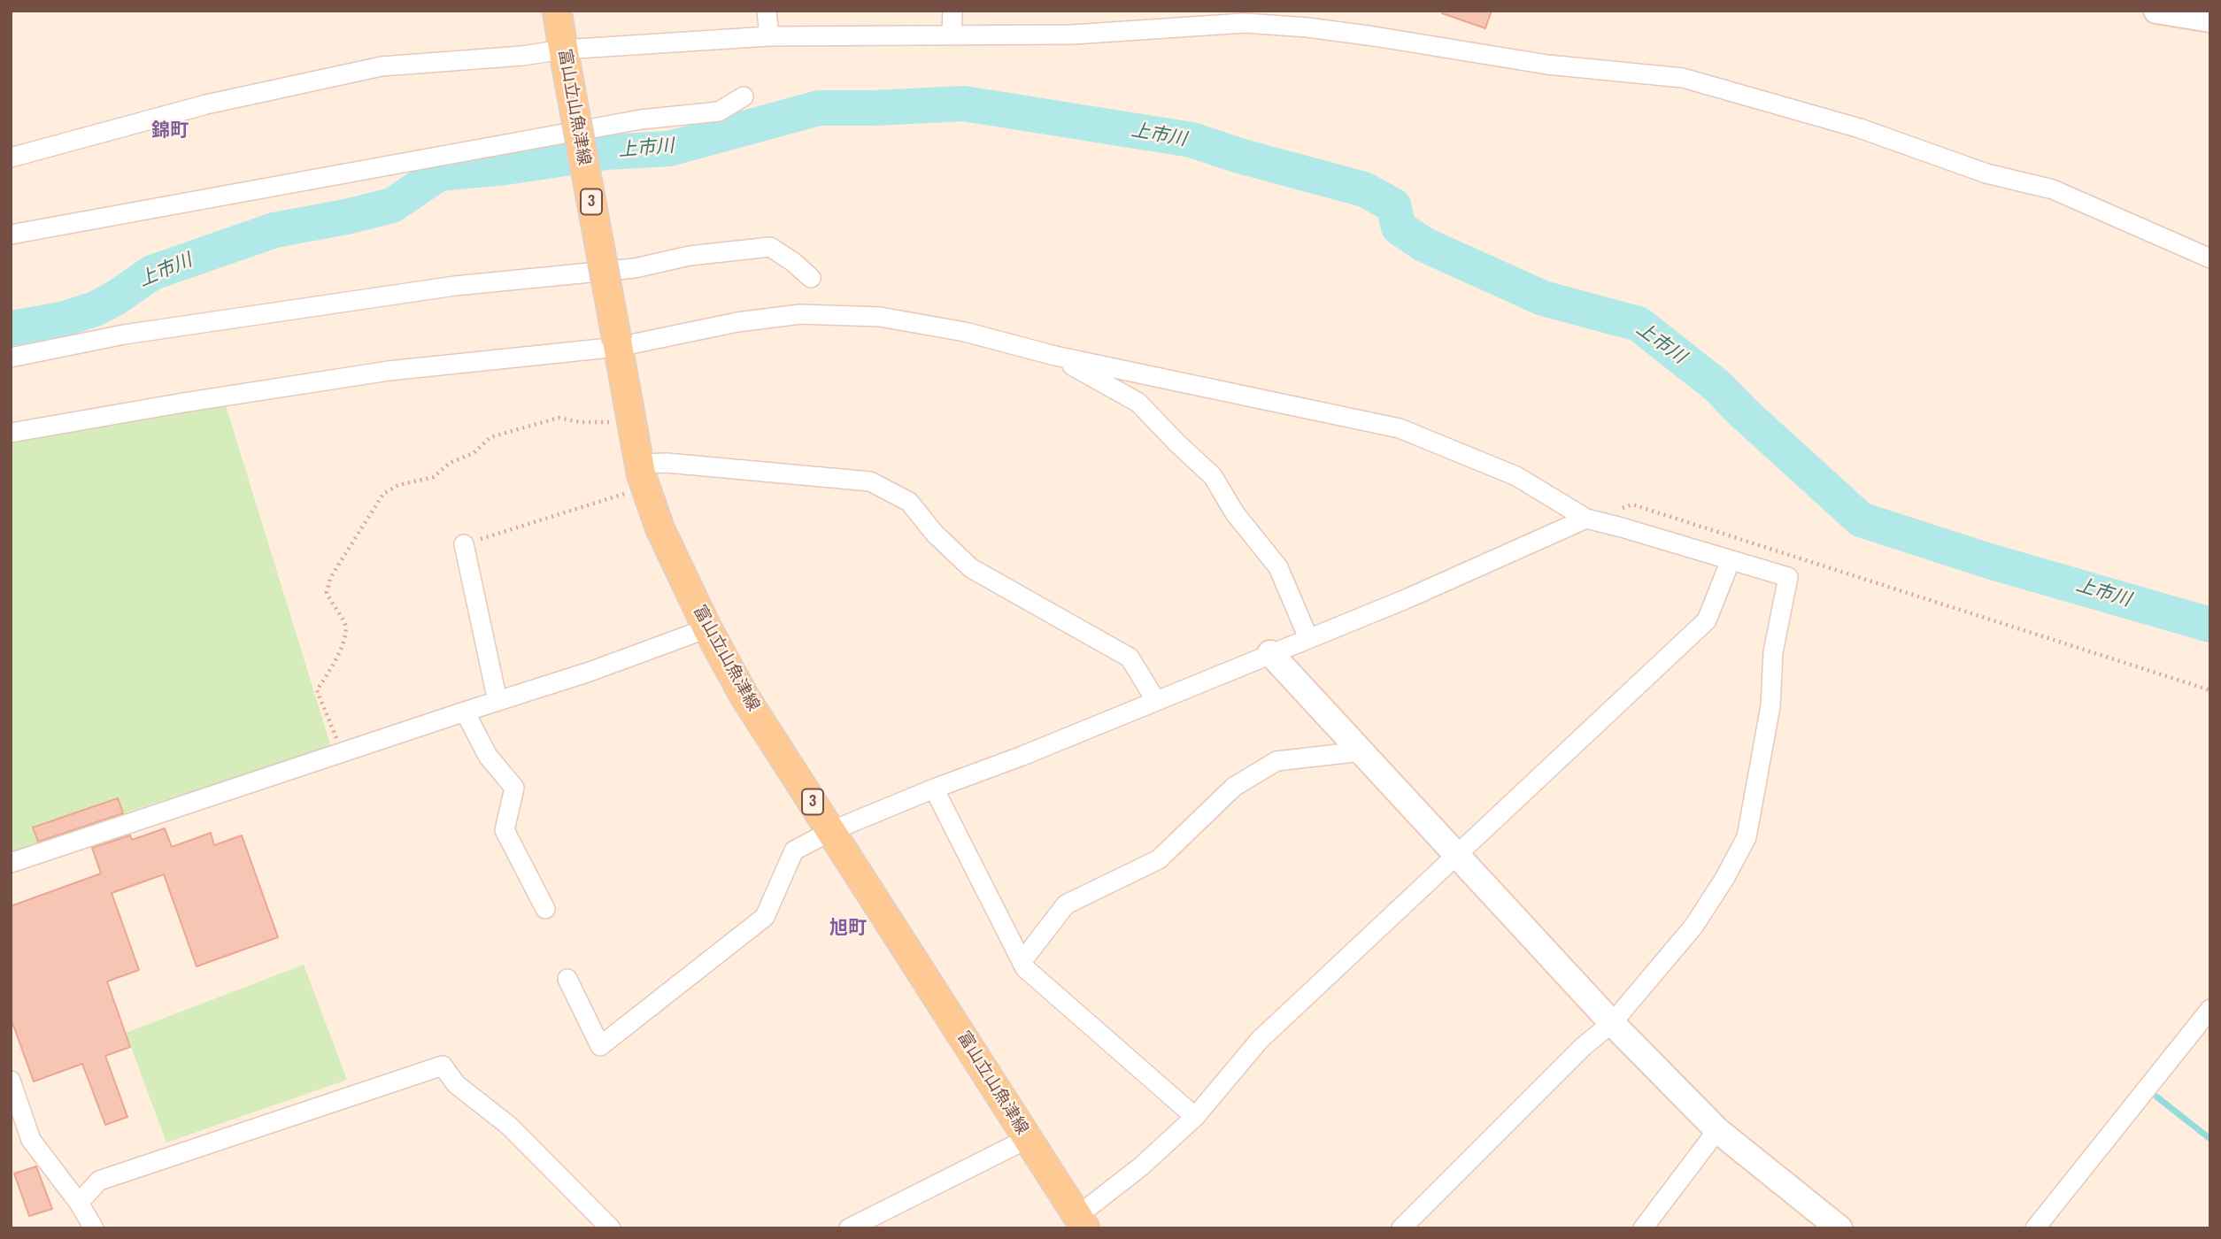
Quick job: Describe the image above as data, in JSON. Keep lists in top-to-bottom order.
{
  "streets": {
    "main road": ["富山立山魚津線", "3"]
  },
  "districts": ["錦町", "旭町"],
  "water": ["上市川"]
}
